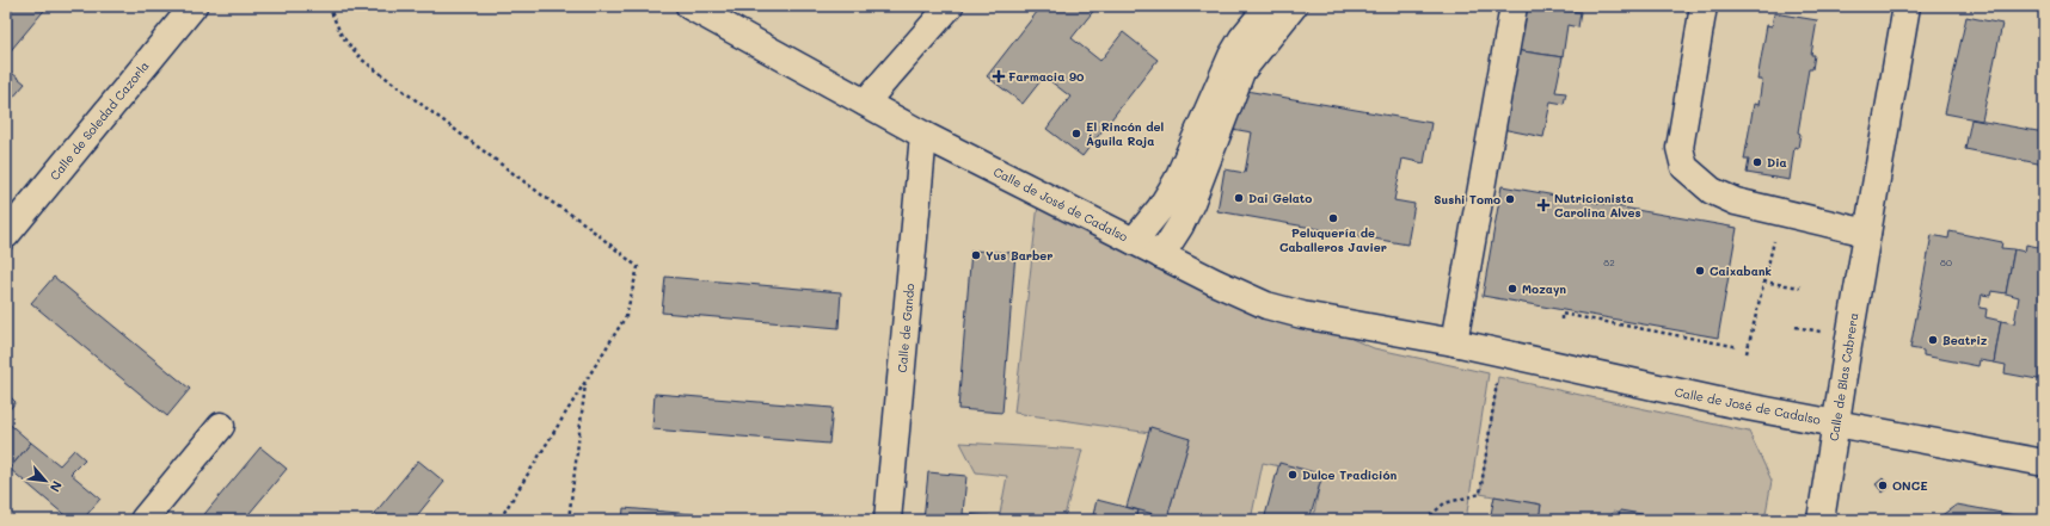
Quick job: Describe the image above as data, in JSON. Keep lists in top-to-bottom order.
{
  "streets": {
    "street": [
      "Calle de Soledad Cazorla",
      "Calle de José de Cadalso",
      "Calle de Gando",
      "Calle de Blas Cabrera"
    ]
  },
  "crossings": [
    ["Calle de José de Cadalso", "Calle de Gando"],
    ["Calle de José de Cadalso", "Calle de Blas Cabrera"]
  ],
  "places": {
    "health": ["Farmacia 90", "Nutricionista Carolina Alves"],
    "other": [
      "El Rincón del Águila Roja",
      "Dia",
      "Dai Gelato",
      "Sushi Tomo",
      "Peluquería de Caballeros Javier",
      "Yus Barber",
      "Caixabank",
      "Mozayn",
      "Beatriz",
      "Dulce Tradición",
      "ONCE"
    ]
  },
  "house_numbers": ["82", "80"],
  "north": "bottom right"
}
